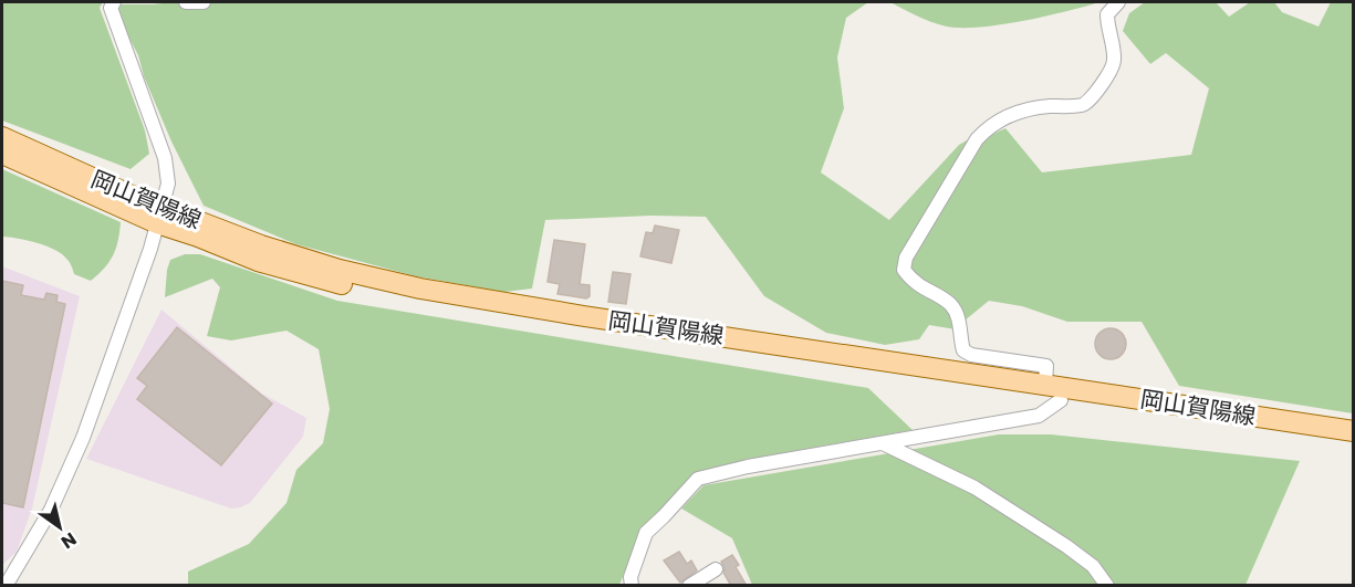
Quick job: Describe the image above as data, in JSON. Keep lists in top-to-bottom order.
{
  "streets": {
    "main road": ["岡山賀陽線"]
  },
  "north": "bottom right"
}
